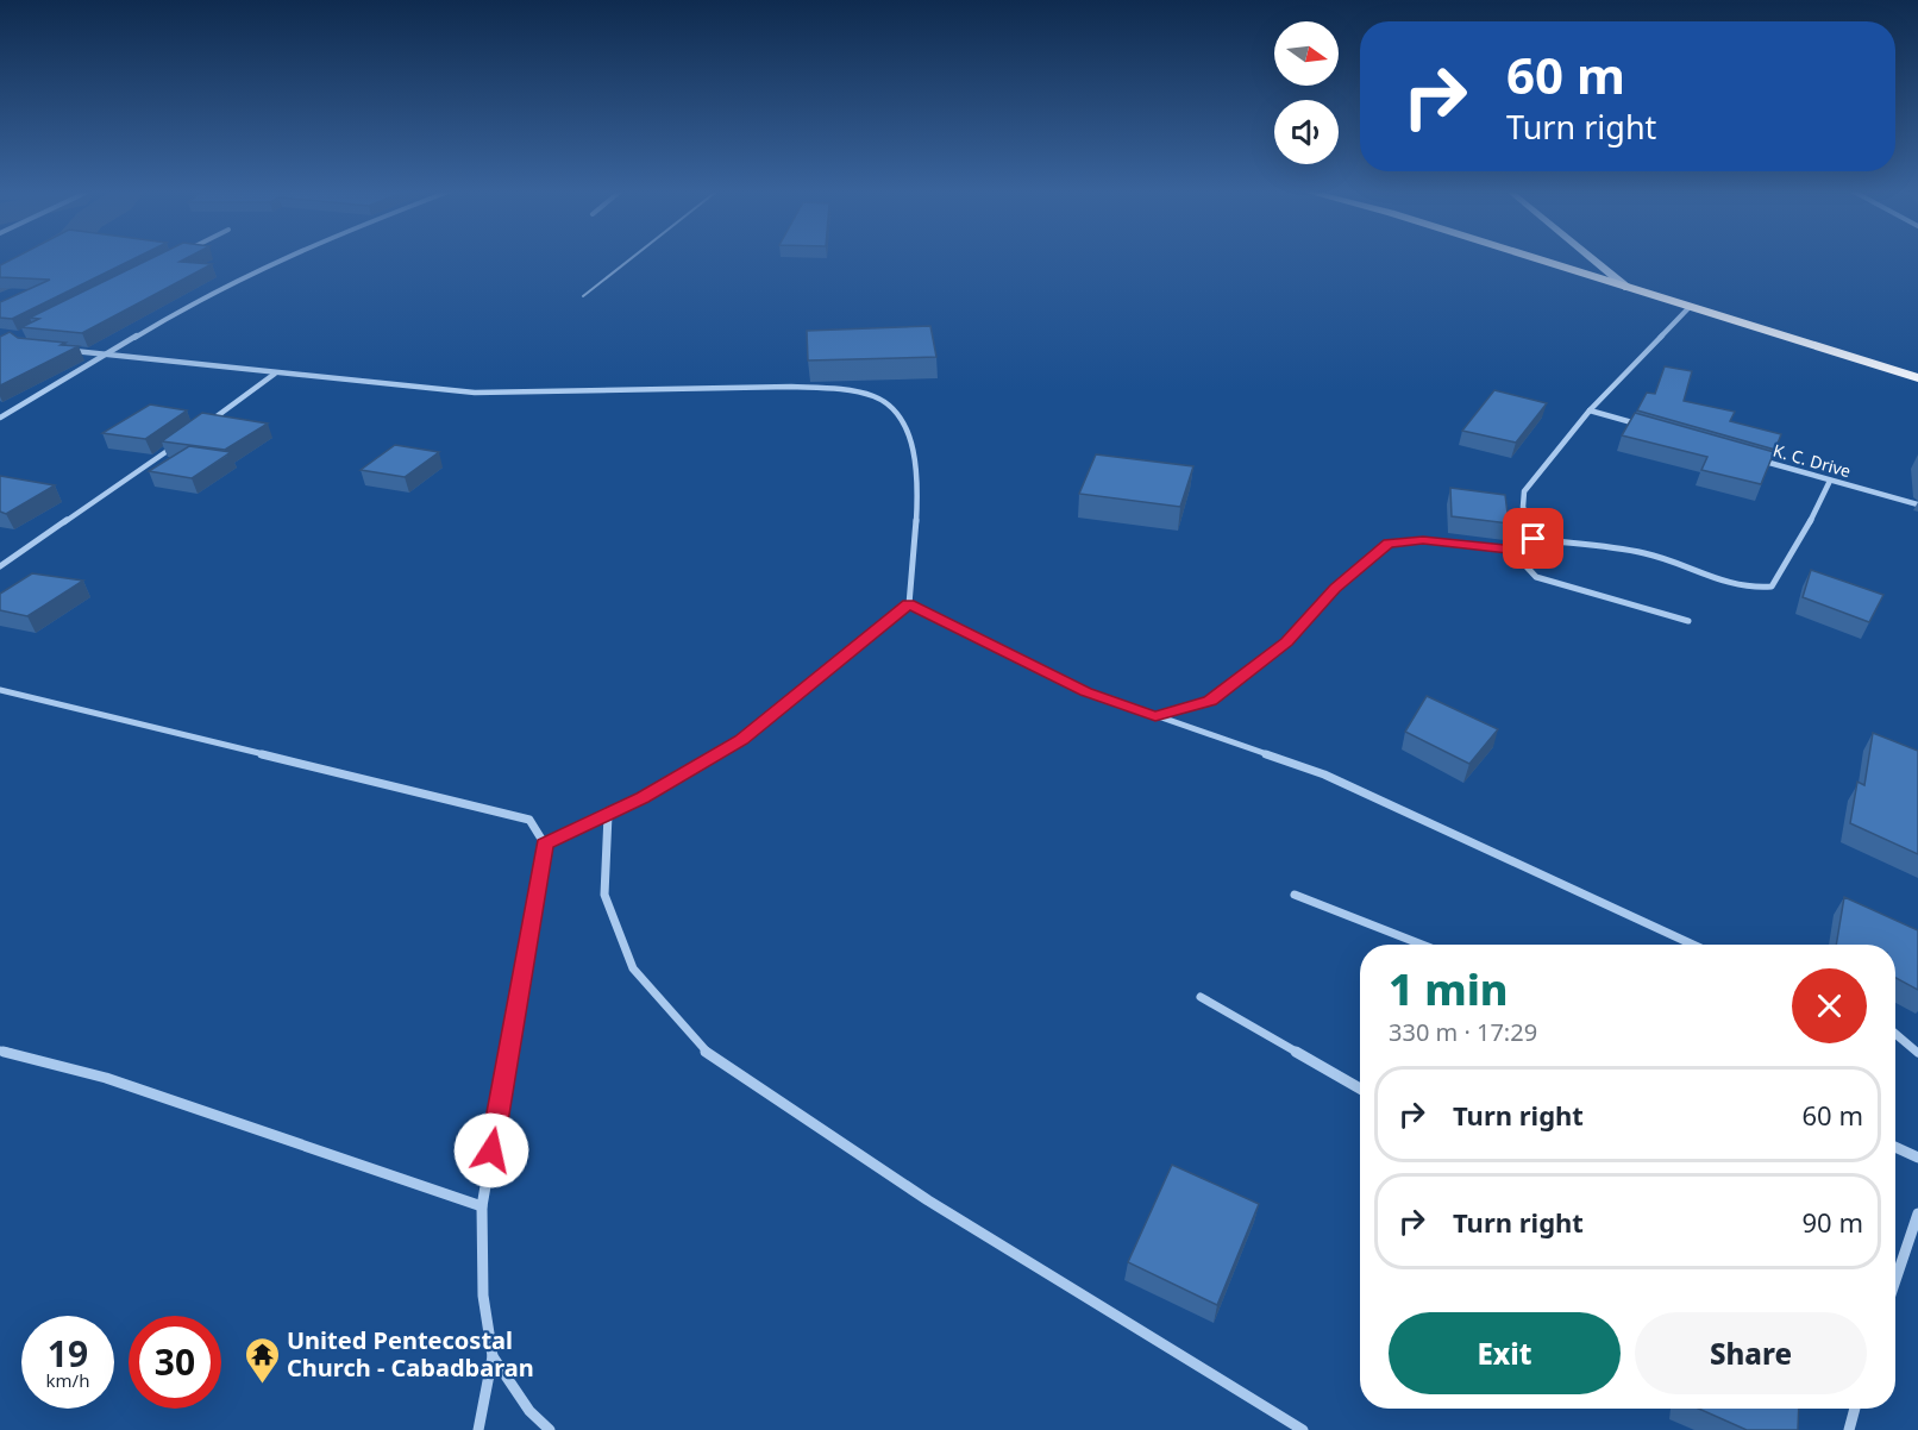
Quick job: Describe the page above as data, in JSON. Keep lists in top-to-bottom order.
{
  "streets": {
    "street": ["K. C. Drive"]
  },
  "places": {
    "temple": ["United Pentecostal Church - Cabadbaran"]
  },
  "north": "right",
  "page": {
    "turn": ["60 m", "Turn right"],
    "heading": ["1 min", "330 m · 17:29"],
    "list": [
      {
        "name": "Turn right",
        "value": "60 m"
      },
      {
        "name": "Turn right",
        "value": "90 m"
      }
    ],
    "buttons": ["Exit", "Share"],
    "speed": "19 km/h",
    "limit": "30"
  }
}
